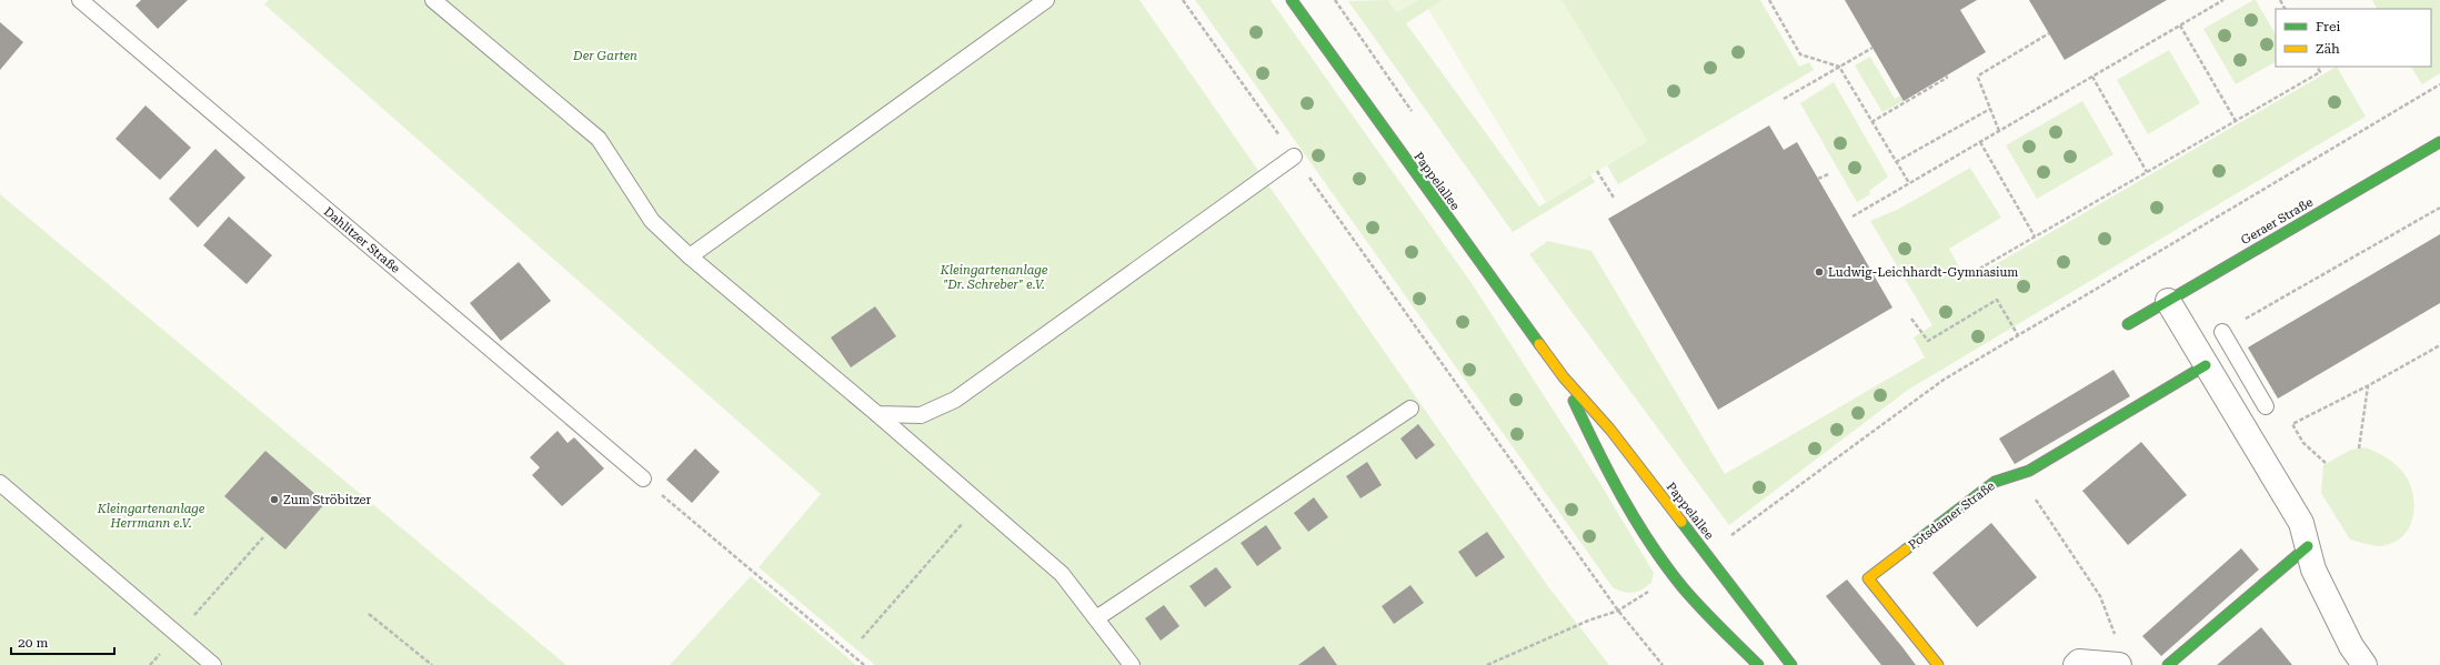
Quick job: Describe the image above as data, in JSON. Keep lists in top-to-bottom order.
{
  "streets": {
    "main road": ["Pappelallee", "Geraer Straße", "Potsdamer Straße"],
    "lane": ["Dahlitzer Straße"]
  },
  "parks": ["Der Garten", "Kleingartenanlage \"Dr. Schreber\" e.V.", "Kleingartenanlage Herrmann e.V."],
  "places": ["Ludwig-Leichhardt-Gymnasium", "Zum Ströbitzer"],
  "legend": ["Frei", "Zäh"],
  "scale_bar": "20 m"
}
